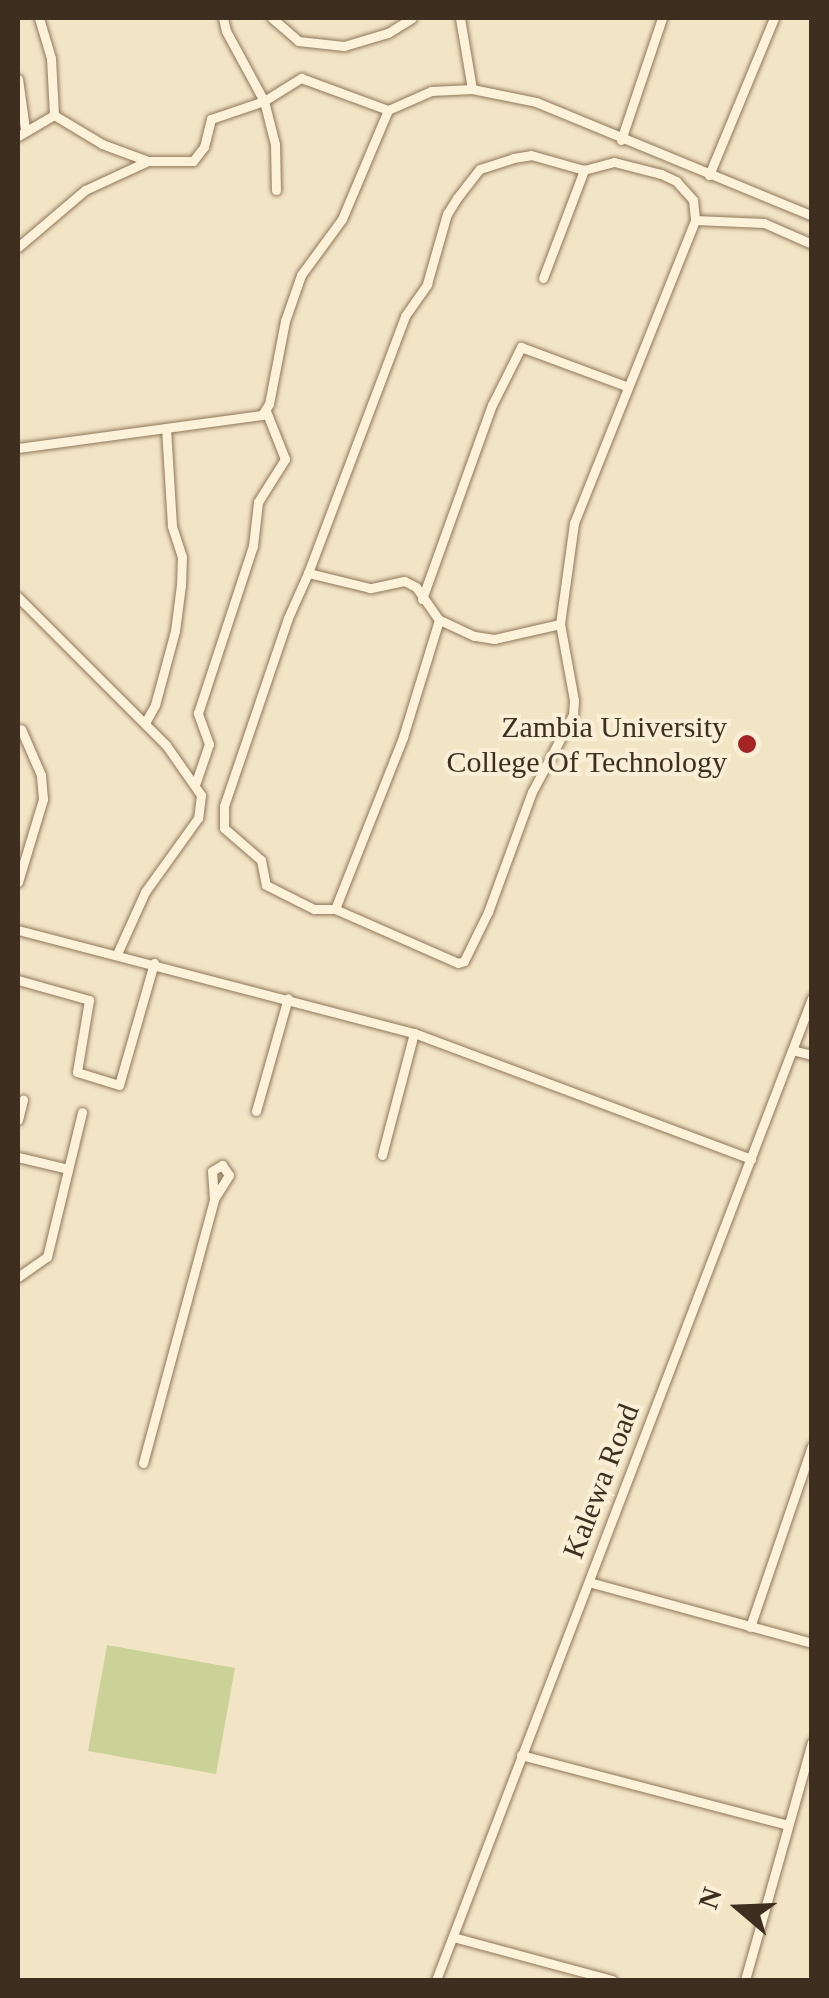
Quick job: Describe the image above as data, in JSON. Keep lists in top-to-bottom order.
{
  "streets": {
    "street": ["Kalewa Road"]
  },
  "places": ["Zambia University College Of Technology"],
  "north": "left"
}
